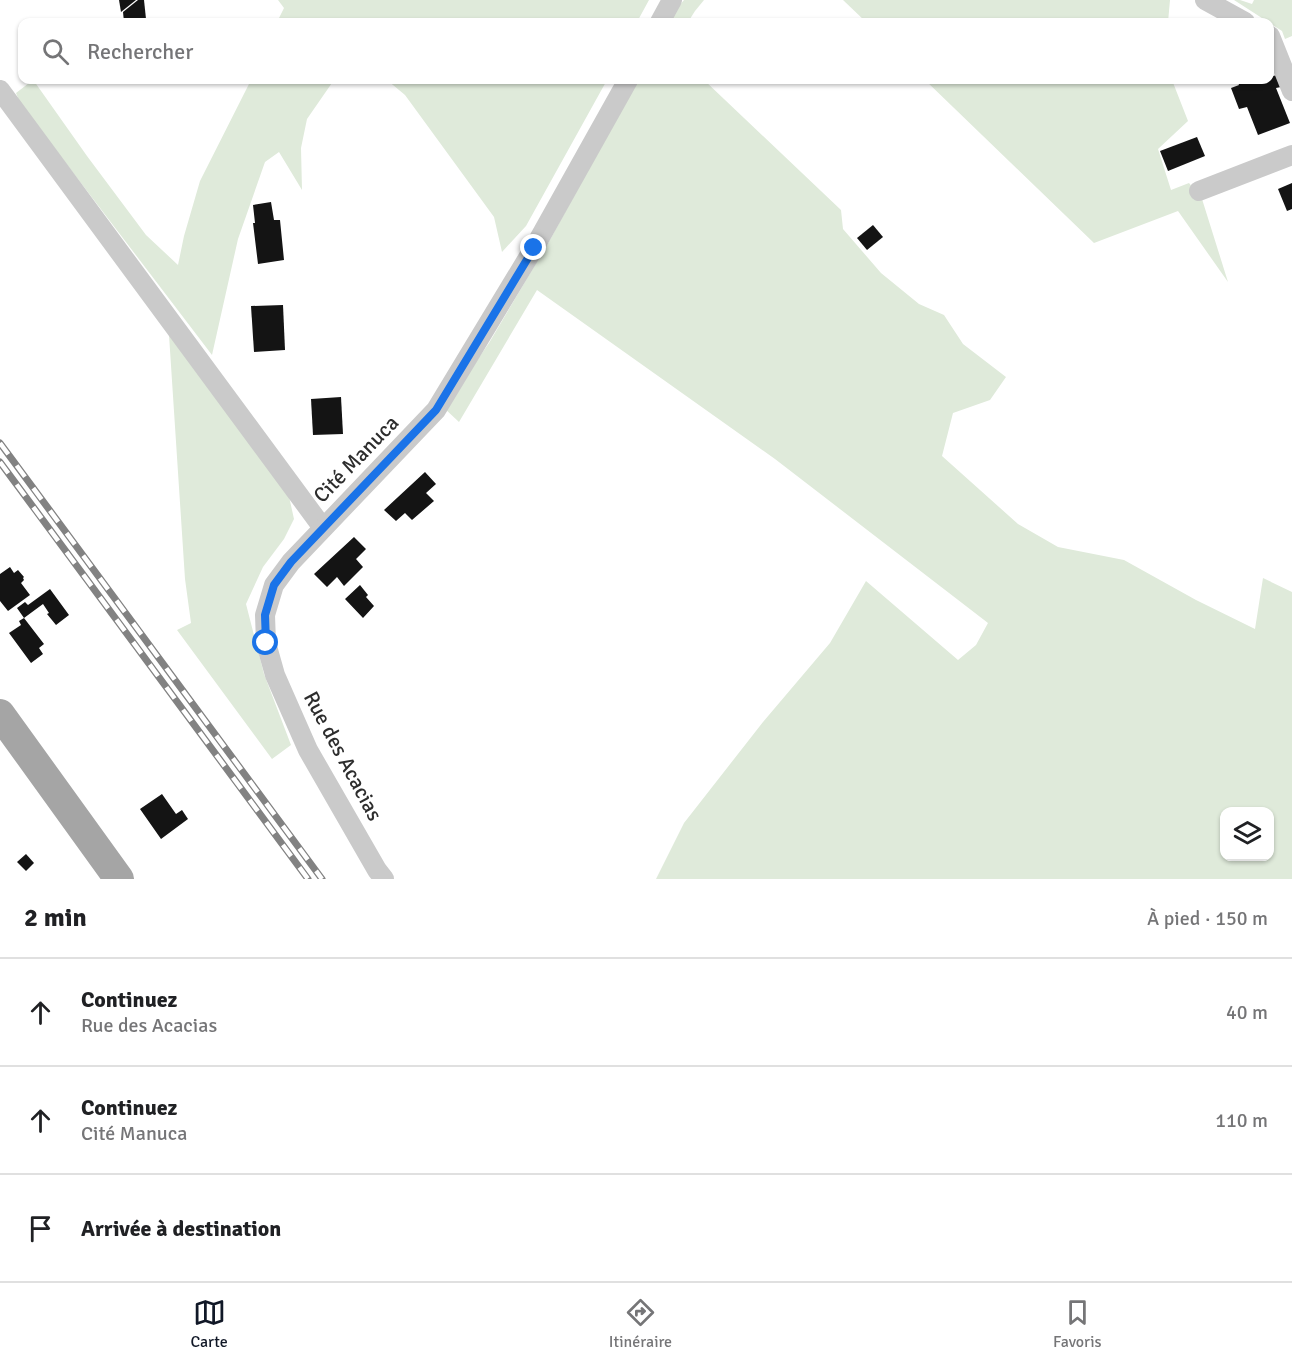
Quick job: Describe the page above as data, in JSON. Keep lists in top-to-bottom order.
{
  "streets": {
    "street": ["Cité Manuca", "Rue des Acacias"]
  },
  "crossings": [
    ["Cité Manuca", "Rue des Acacias"]
  ],
  "page": {
    "search": "Rechercher",
    "heading": ["2 min", "À pied · 150 m"],
    "list": [
      ["Continuez", "Rue des Acacias", "40 m"],
      ["Continuez", "Cité Manuca", "110 m"],
      "Arrivée à destination"
    ],
    "nav": ["Carte", "Itinéraire", "Favoris"]
  }
}
